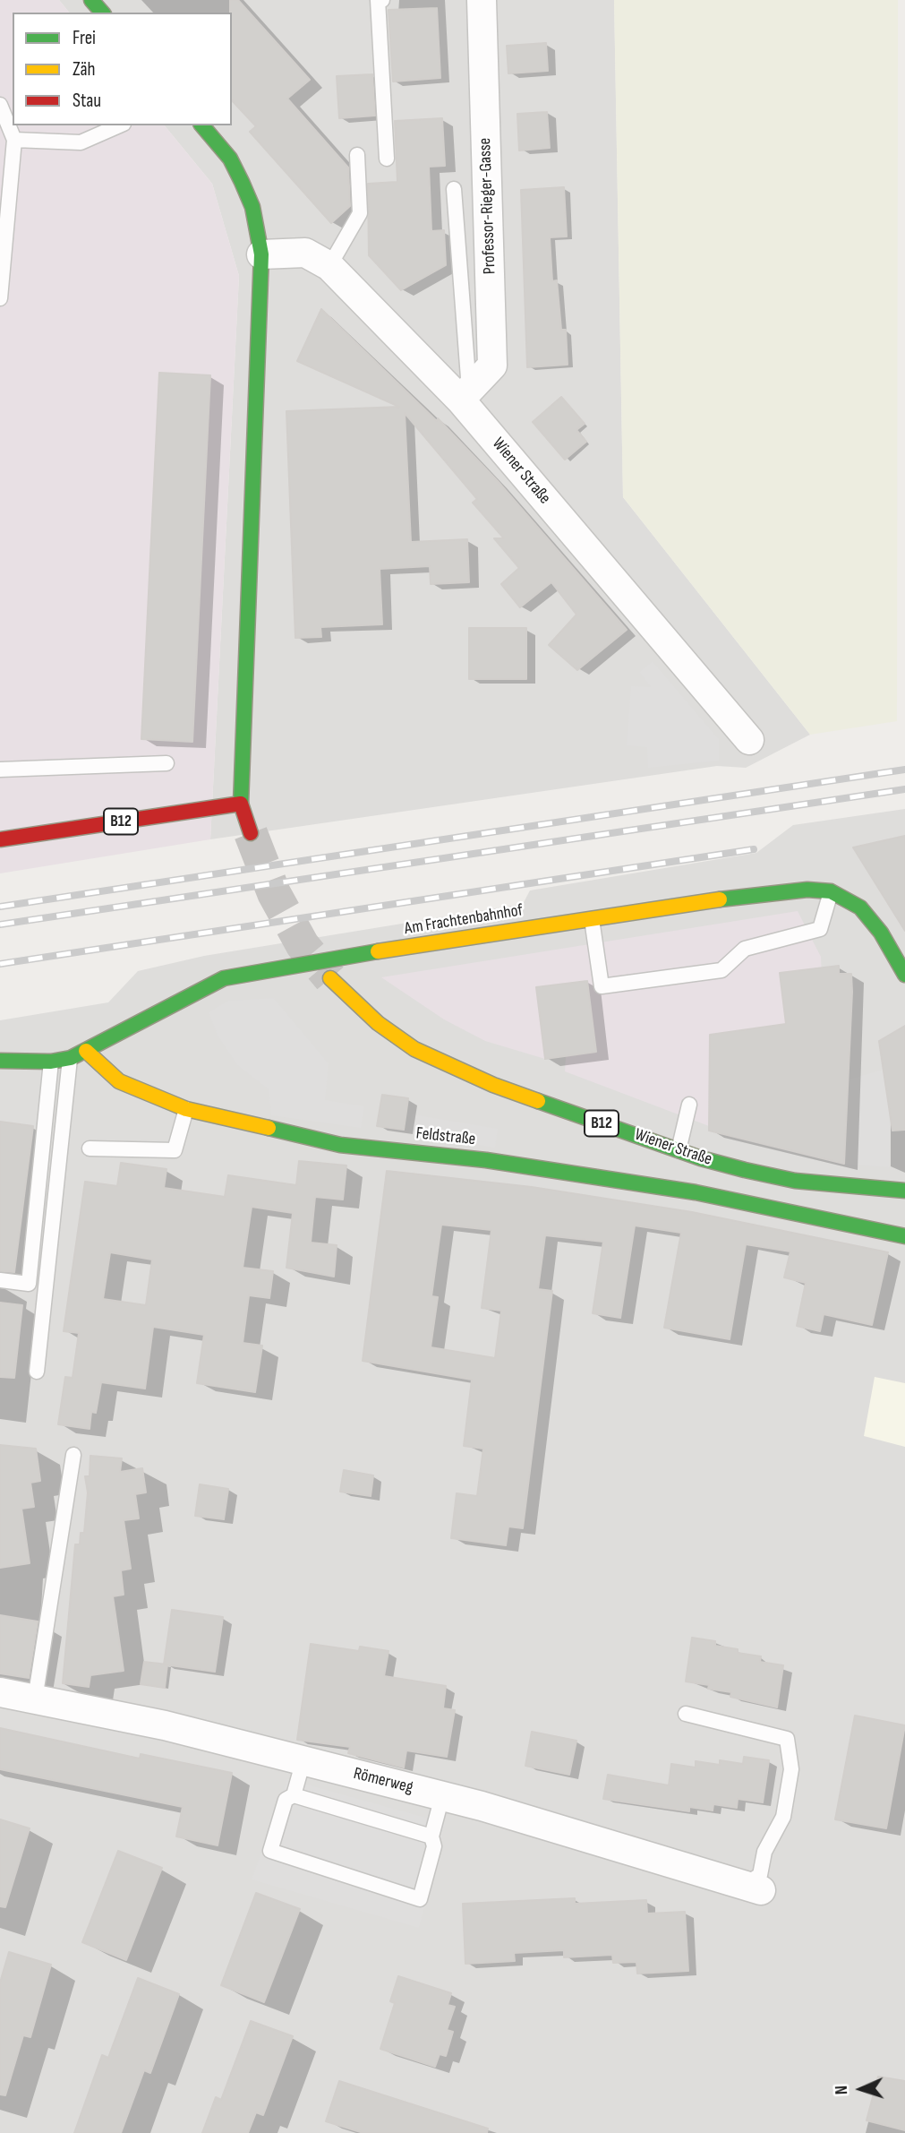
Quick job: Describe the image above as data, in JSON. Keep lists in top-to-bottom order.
{
  "streets": {
    "street": [
      "Professor-Rieger-Gasse",
      "Wiener Straße",
      "B12",
      "Am Frachtenbahnhof",
      "Feldstraße",
      "Römerweg"
    ]
  },
  "crossings": [
    ["Professor-Rieger-Gasse", "Wiener Straße"],
    ["Am Frachtenbahnhof", "Feldstraße"]
  ],
  "legend": ["Frei", "Zäh", "Stau"],
  "north": "left"
}
